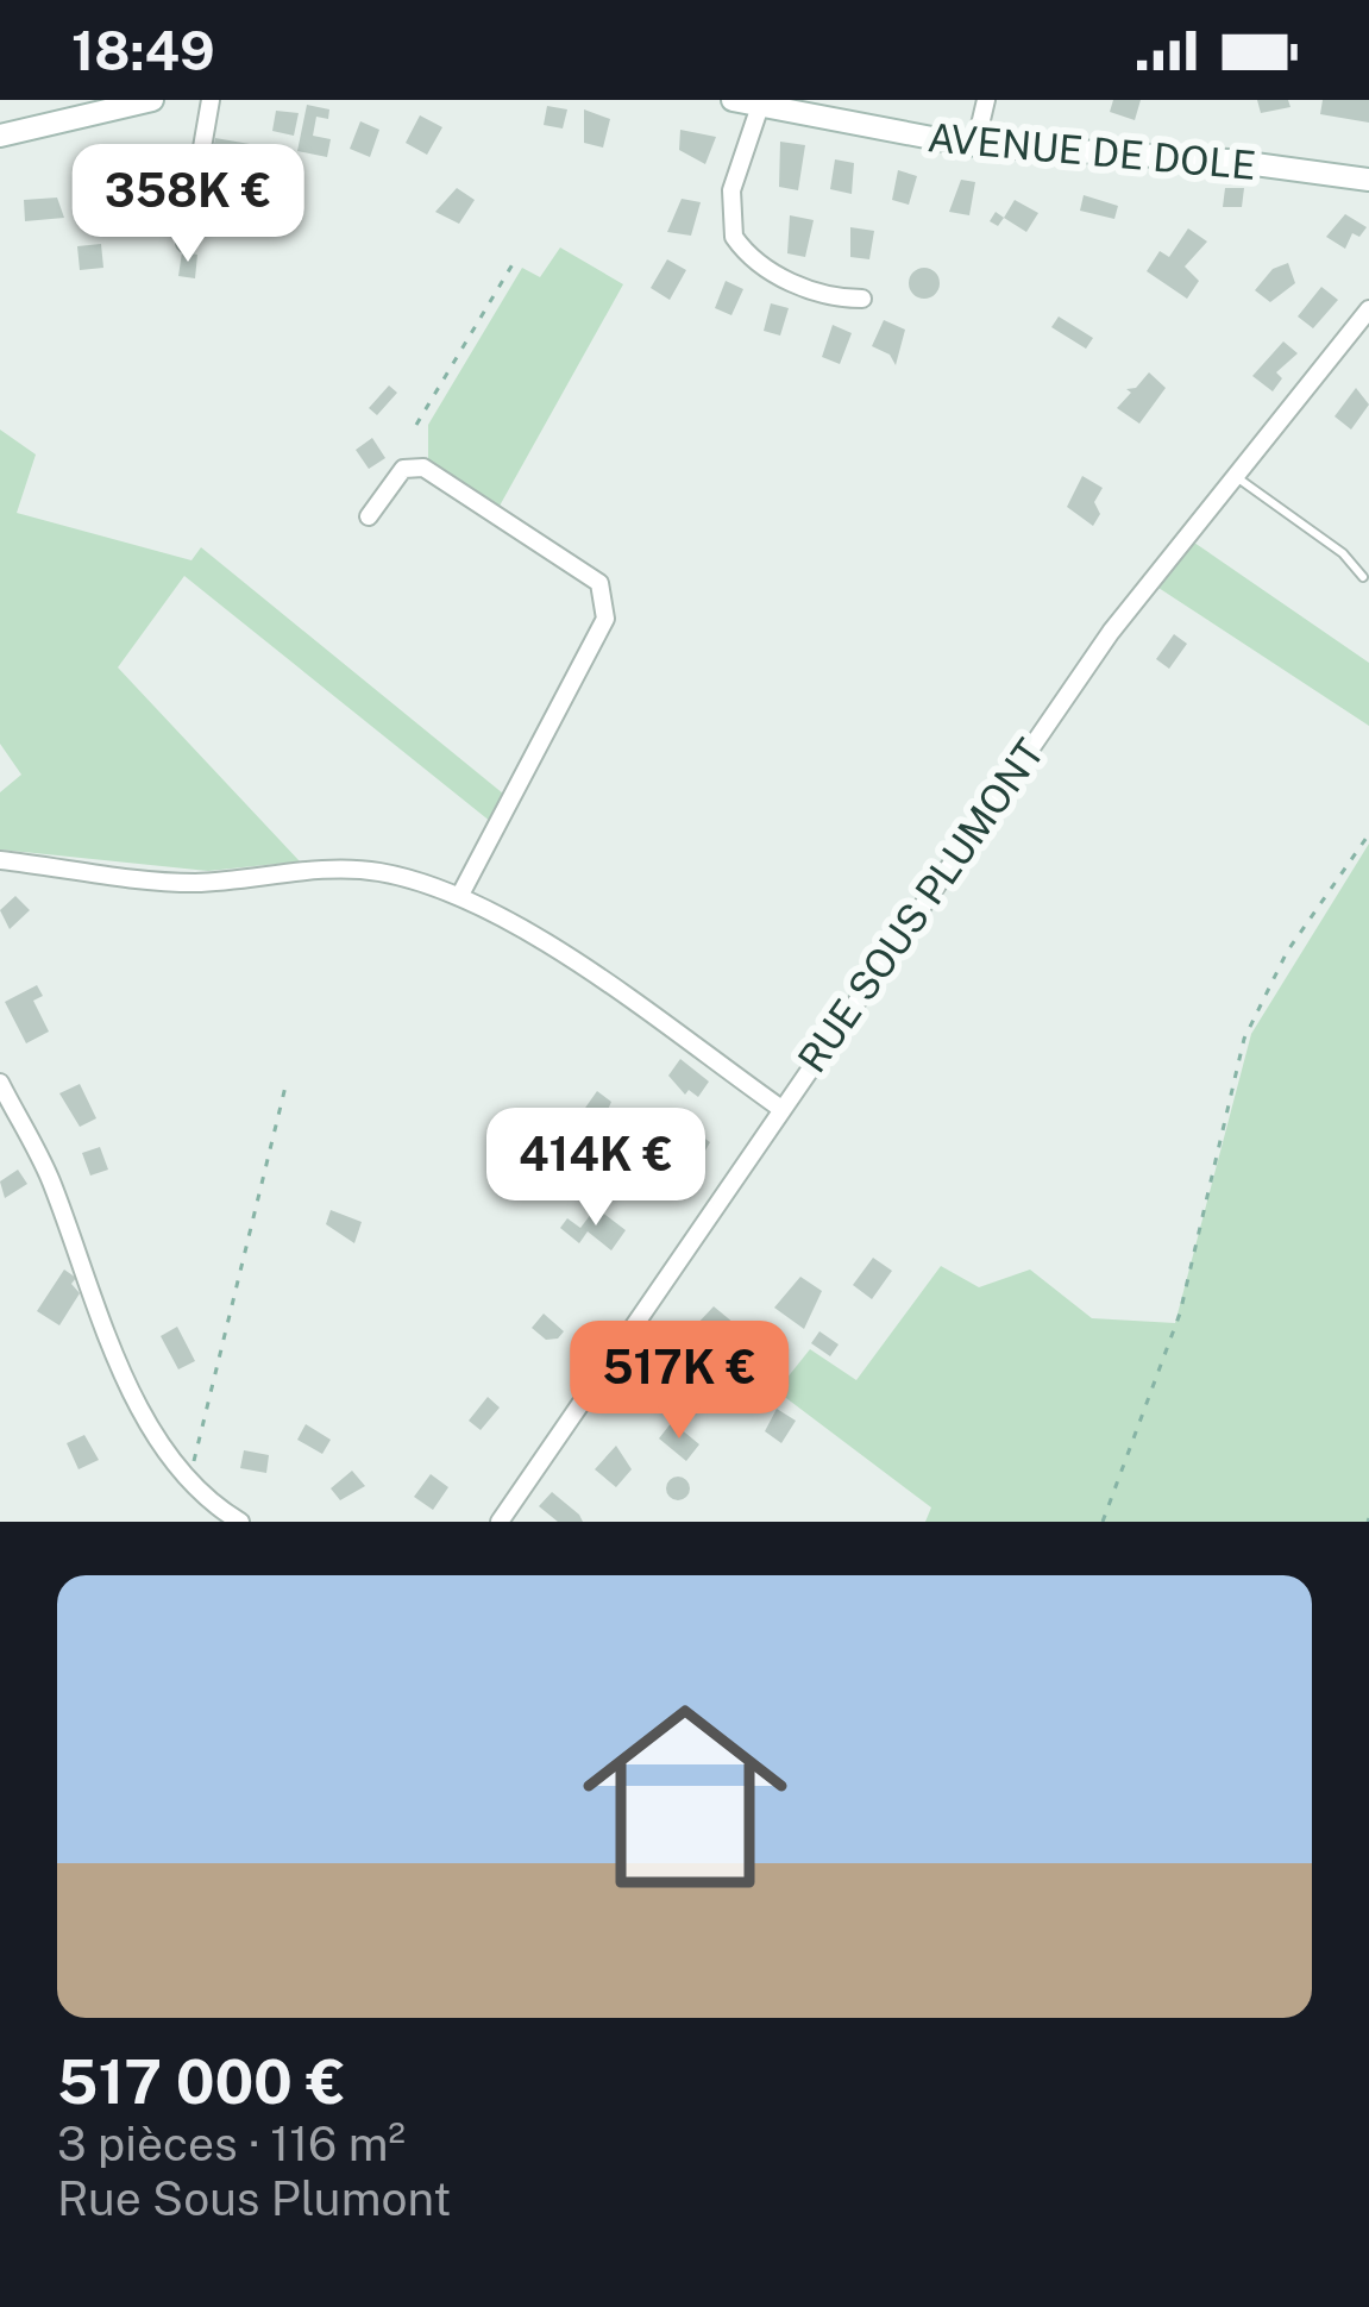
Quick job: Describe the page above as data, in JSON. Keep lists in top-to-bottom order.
{
  "streets": {
    "main road": ["AVENUE DE DOLE"],
    "street": ["RUE SOUS PLUMONT"]
  },
  "page": {
    "status": "18:49",
    "price": ["358K €", "414K €", "517K €"],
    "list": [
      {
        "name": "517 000 €",
        "note": "3 pièces · 116 m² · Rue Sous Plumont"
      }
    ]
  }
}
